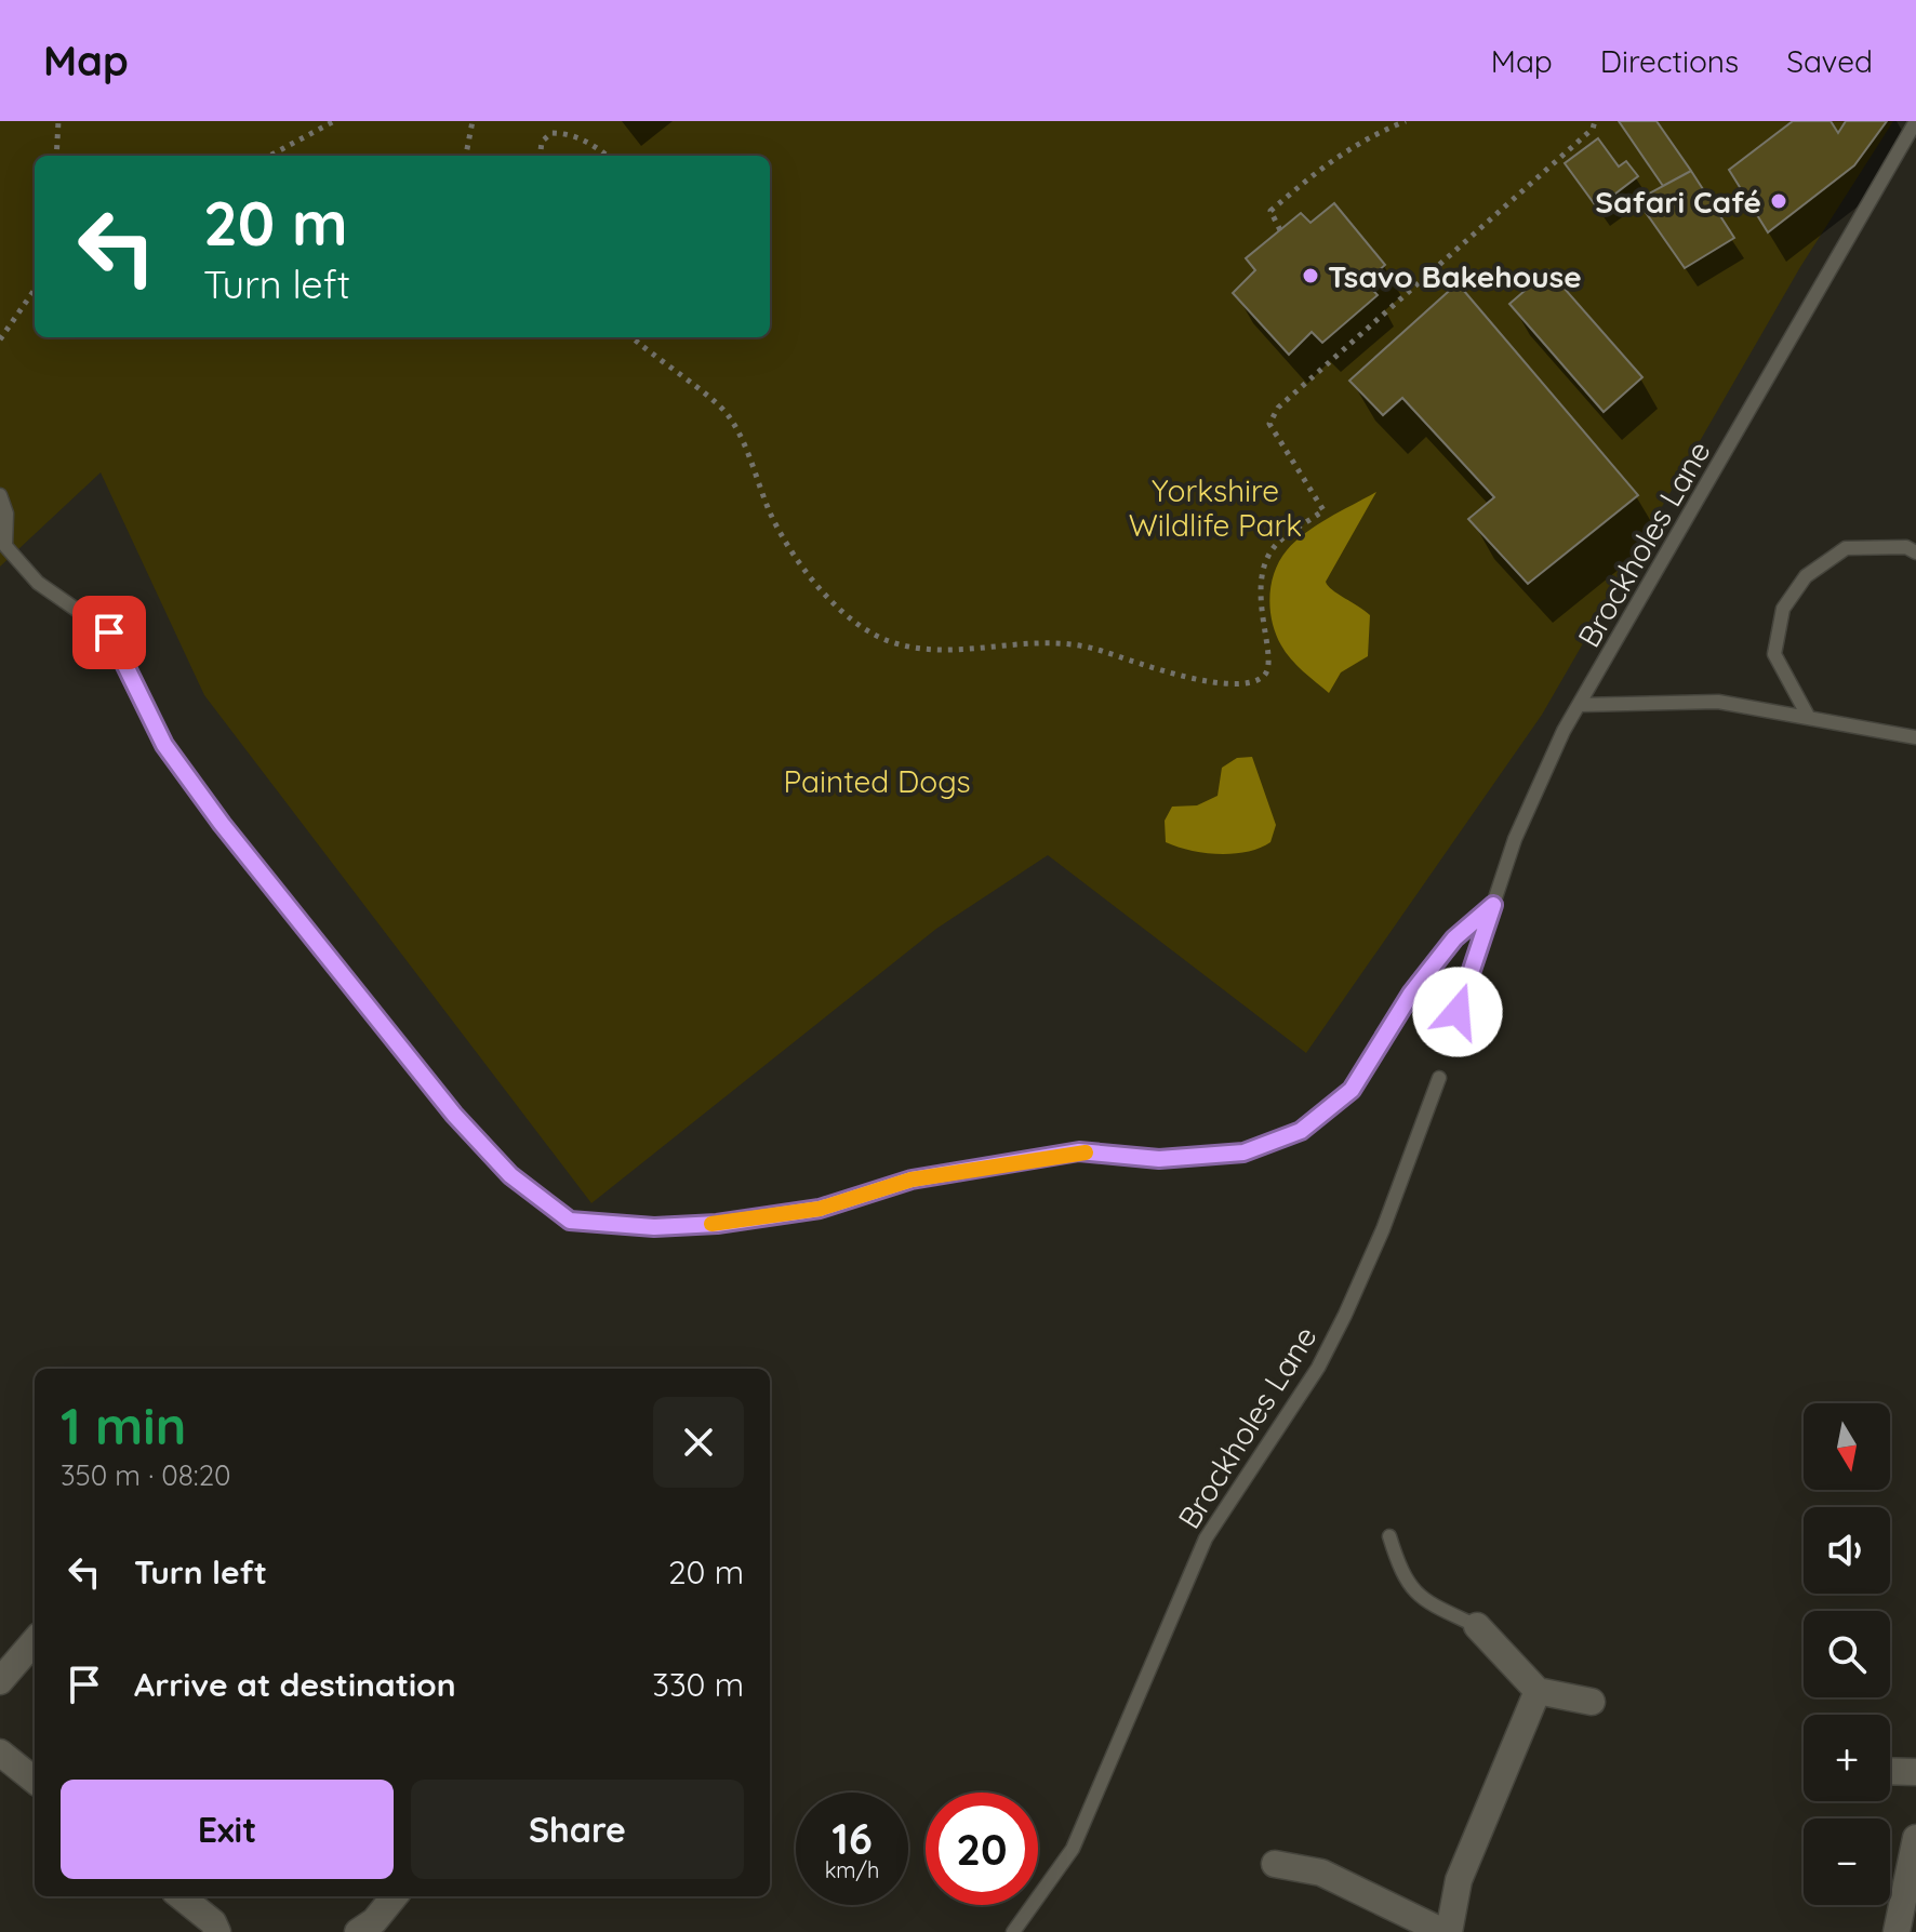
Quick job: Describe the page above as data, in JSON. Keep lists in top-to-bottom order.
{
  "streets": {
    "lane": ["Brockholes Lane"]
  },
  "parks": ["Yorkshire Wildlife Park", "Painted Dogs"],
  "places": ["Safari Café", "Tsavo Bakehouse"],
  "north": "bottom",
  "page": {
    "header": "Map",
    "nav": ["Map", "Directions", "Saved"],
    "turn": ["20 m", "Turn left"],
    "heading": ["1 min", "350 m · 08:20"],
    "map_buttons": ["+", "−"],
    "list": [
      {
        "name": "Turn left",
        "value": "20 m"
      },
      {
        "name": "Arrive at destination",
        "value": "330 m"
      }
    ],
    "buttons": ["Exit", "Share"],
    "speed": "16 km/h",
    "limit": "20"
  }
}
